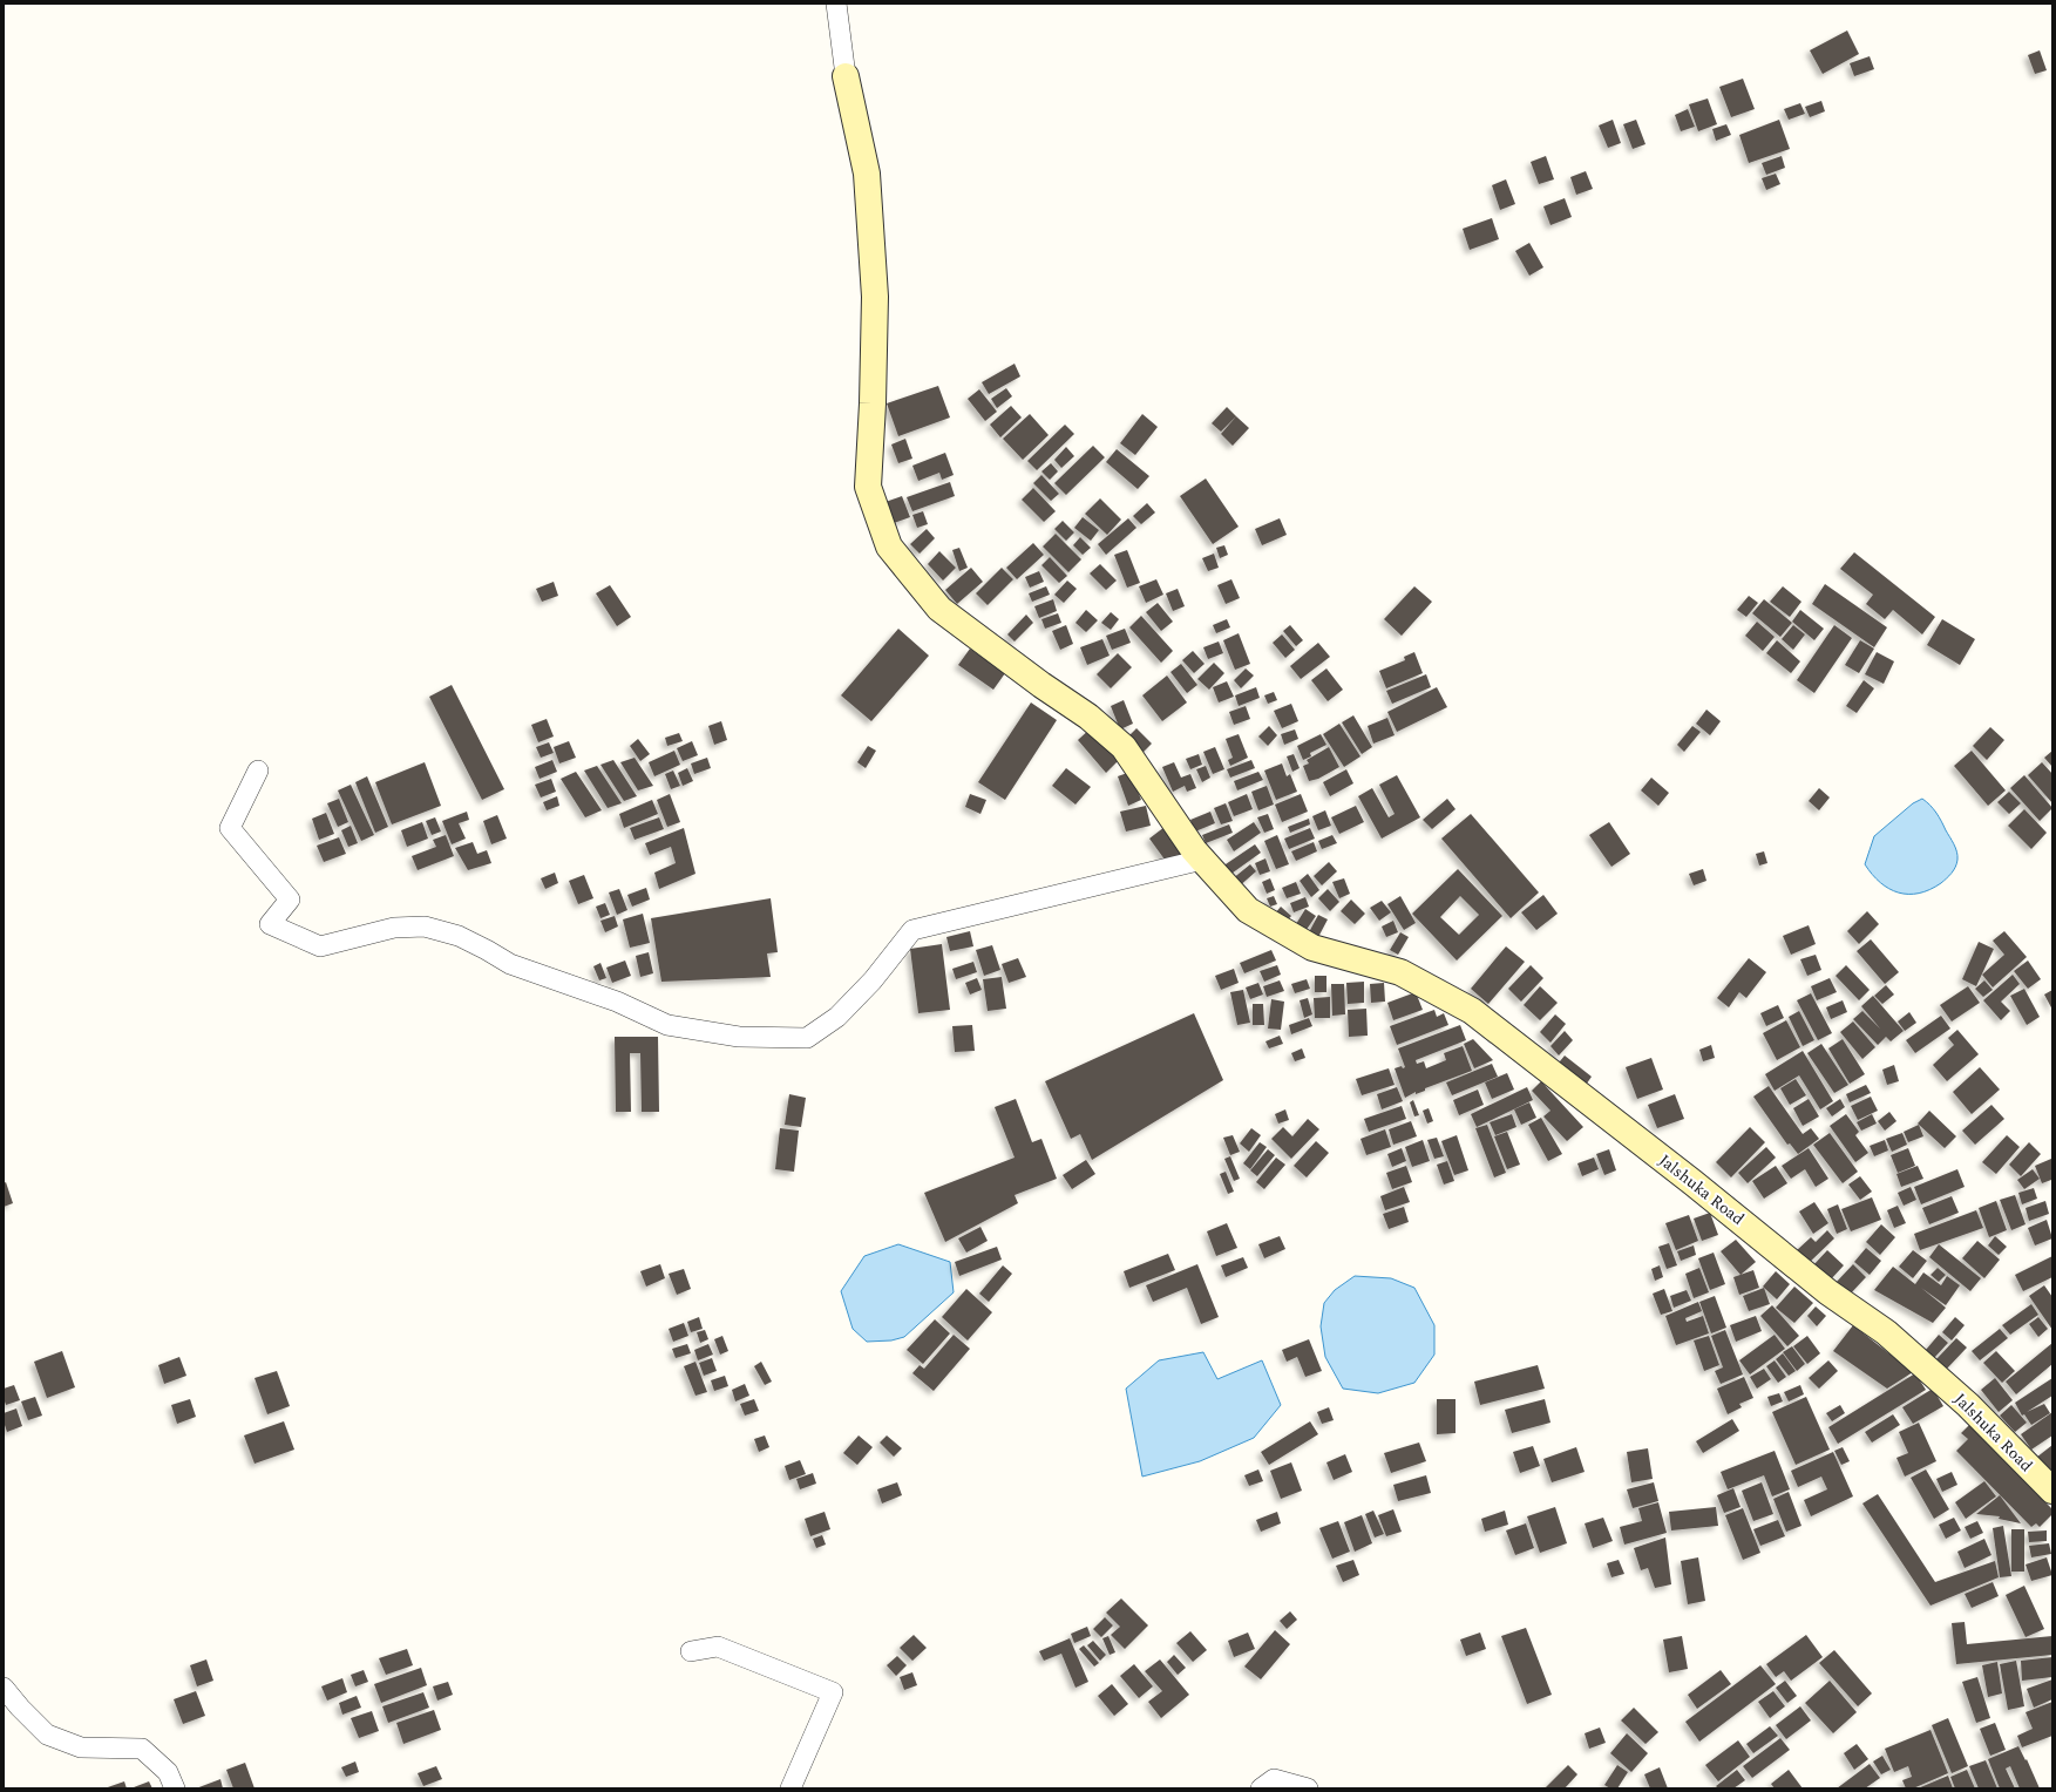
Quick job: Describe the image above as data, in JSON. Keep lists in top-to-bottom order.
{
  "streets": {
    "street": ["Jalshuka Road"]
  }
}
